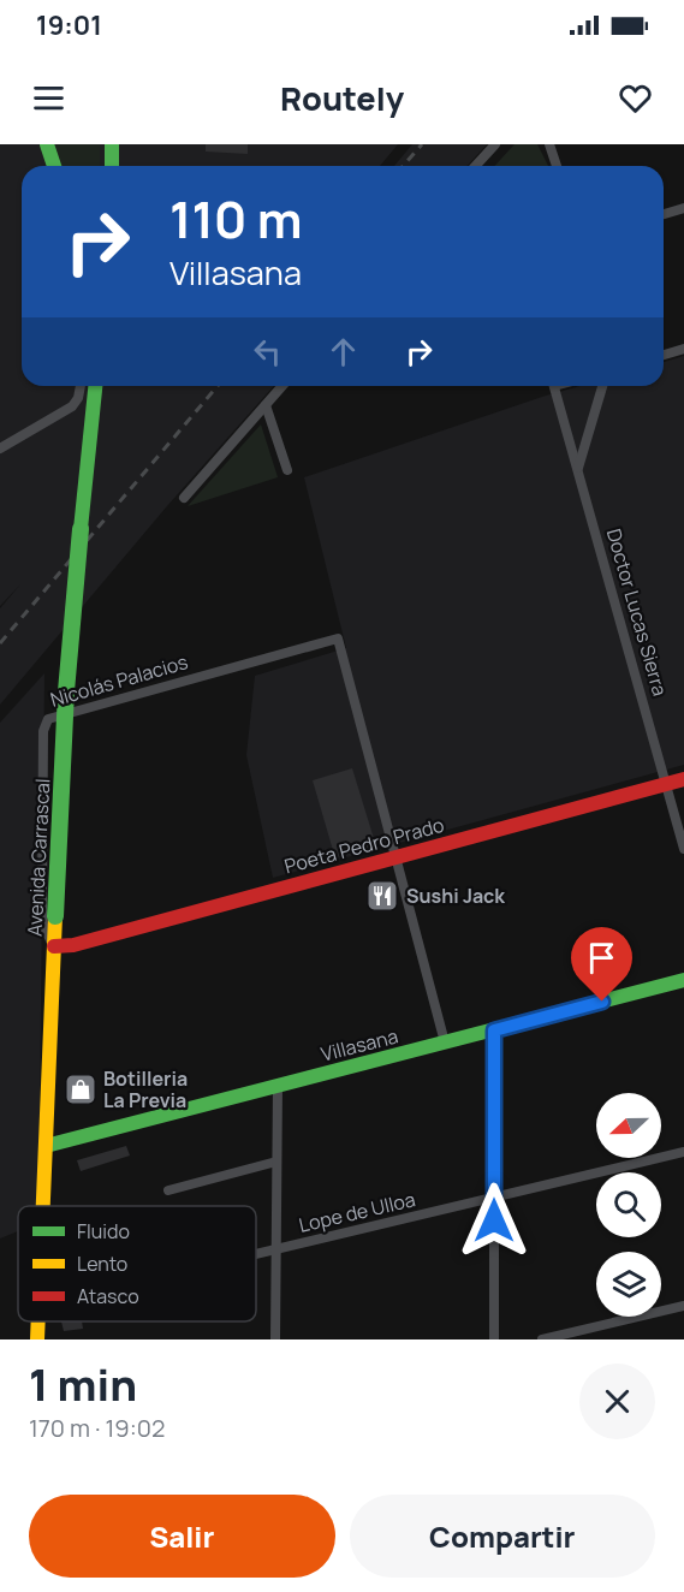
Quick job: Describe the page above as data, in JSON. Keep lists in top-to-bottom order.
{
  "streets": {
    "street": [
      "Doctor Lucas Sierra",
      "Nicolás Palacios",
      "Poeta Pedro Prado",
      "Avenida Carrascal",
      "Villasana",
      "Lope de Ulloa"
    ]
  },
  "crossings": [
    ["Doctor Lucas Sierra", "Poeta Pedro Prado"],
    ["Nicolás Palacios", "Poeta Pedro Prado"],
    ["Nicolás Palacios", "Avenida Carrascal"],
    ["Poeta Pedro Prado", "Avenida Carrascal"],
    ["Avenida Carrascal", "Villasana"]
  ],
  "places": {
    "restaurant": ["Sushi Jack"],
    "shop": ["Botilleria La Previa"]
  },
  "legend": ["Fluido", "Lento", "Atasco"],
  "north": "left",
  "page": {
    "status": "19:01",
    "header": "Routely",
    "turn": ["110 m", "Villasana"],
    "heading": ["1 min", "170 m · 19:02"],
    "buttons": ["Salir", "Compartir"]
  }
}
